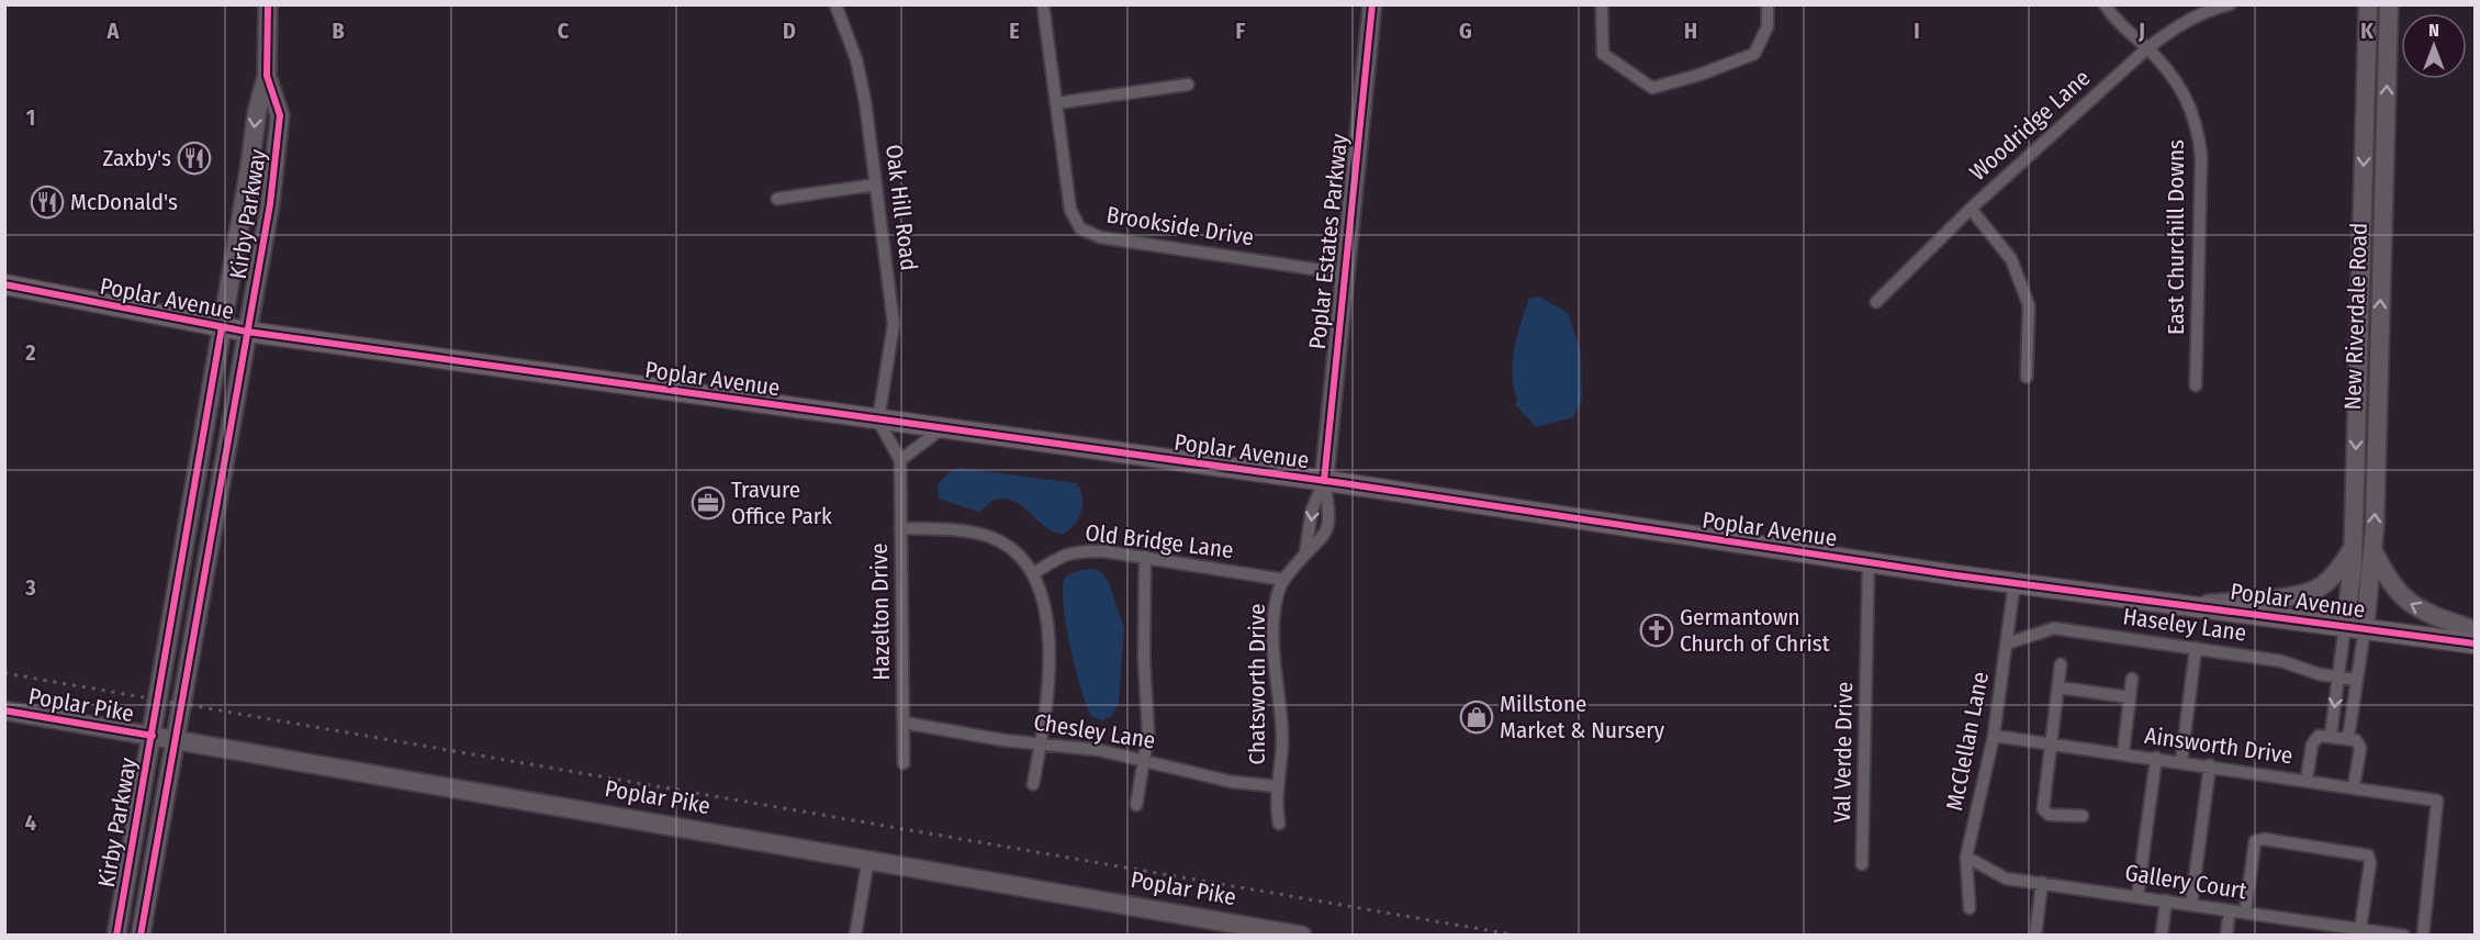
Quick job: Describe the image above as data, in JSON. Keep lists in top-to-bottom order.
{
  "streets": {
    "main road": [
      "Kirby Parkway",
      "Poplar Estates Parkway",
      "Poplar Avenue",
      "New Riverdale Road",
      "Poplar Pike"
    ],
    "street": [
      "Woodridge Lane",
      "Oak Hill Road",
      "Brookside Drive",
      "East Churchill Downs",
      "Old Bridge Lane",
      "Hazelton Drive",
      "Haseley Lane",
      "Chatsworth Drive",
      "Chesley Lane",
      "McClellan Lane",
      "Ainsworth Drive",
      "Val Verde Drive",
      "Gallery Court"
    ]
  },
  "crossings": [
    ["Woodridge Lane", "East Churchill Downs"],
    ["Oak Hill Road", "Poplar Avenue"],
    ["Oak Hill Road", "Hazelton Drive"],
    ["Kirby Parkway", "Poplar Avenue"],
    ["Kirby Parkway", "Poplar Pike"],
    ["Brookside Drive", "Poplar Estates Parkway"],
    ["Poplar Estates Parkway", "Poplar Avenue"],
    ["Poplar Estates Parkway", "Chatsworth Drive"],
    ["Poplar Avenue", "New Riverdale Road"],
    ["Poplar Avenue", "Hazelton Drive"],
    ["Poplar Avenue", "Chatsworth Drive"],
    ["Poplar Avenue", "McClellan Lane"],
    ["Poplar Avenue", "Val Verde Drive"],
    ["Old Bridge Lane", "Chatsworth Drive"],
    ["Hazelton Drive", "Chesley Lane"],
    ["Haseley Lane", "McClellan Lane"],
    ["Chatsworth Drive", "Chesley Lane"],
    ["McClellan Lane", "Ainsworth Drive"],
    ["McClellan Lane", "Gallery Court"]
  ],
  "places": {
    "restaurant": ["Zaxby's", "McDonald's"],
    "office": ["Travure Office Park"],
    "church": ["Germantown Church of Christ"],
    "shop": ["Millstone Market & Nursery"]
  },
  "north": "top",
  "grid": {
    "columns": [
      "A",
      "B",
      "C",
      "D",
      "E",
      "F",
      "G",
      "H",
      "I",
      "J",
      "K"
    ],
    "rows": [
      "1",
      "2",
      "3",
      "4"
    ]
  }
}
